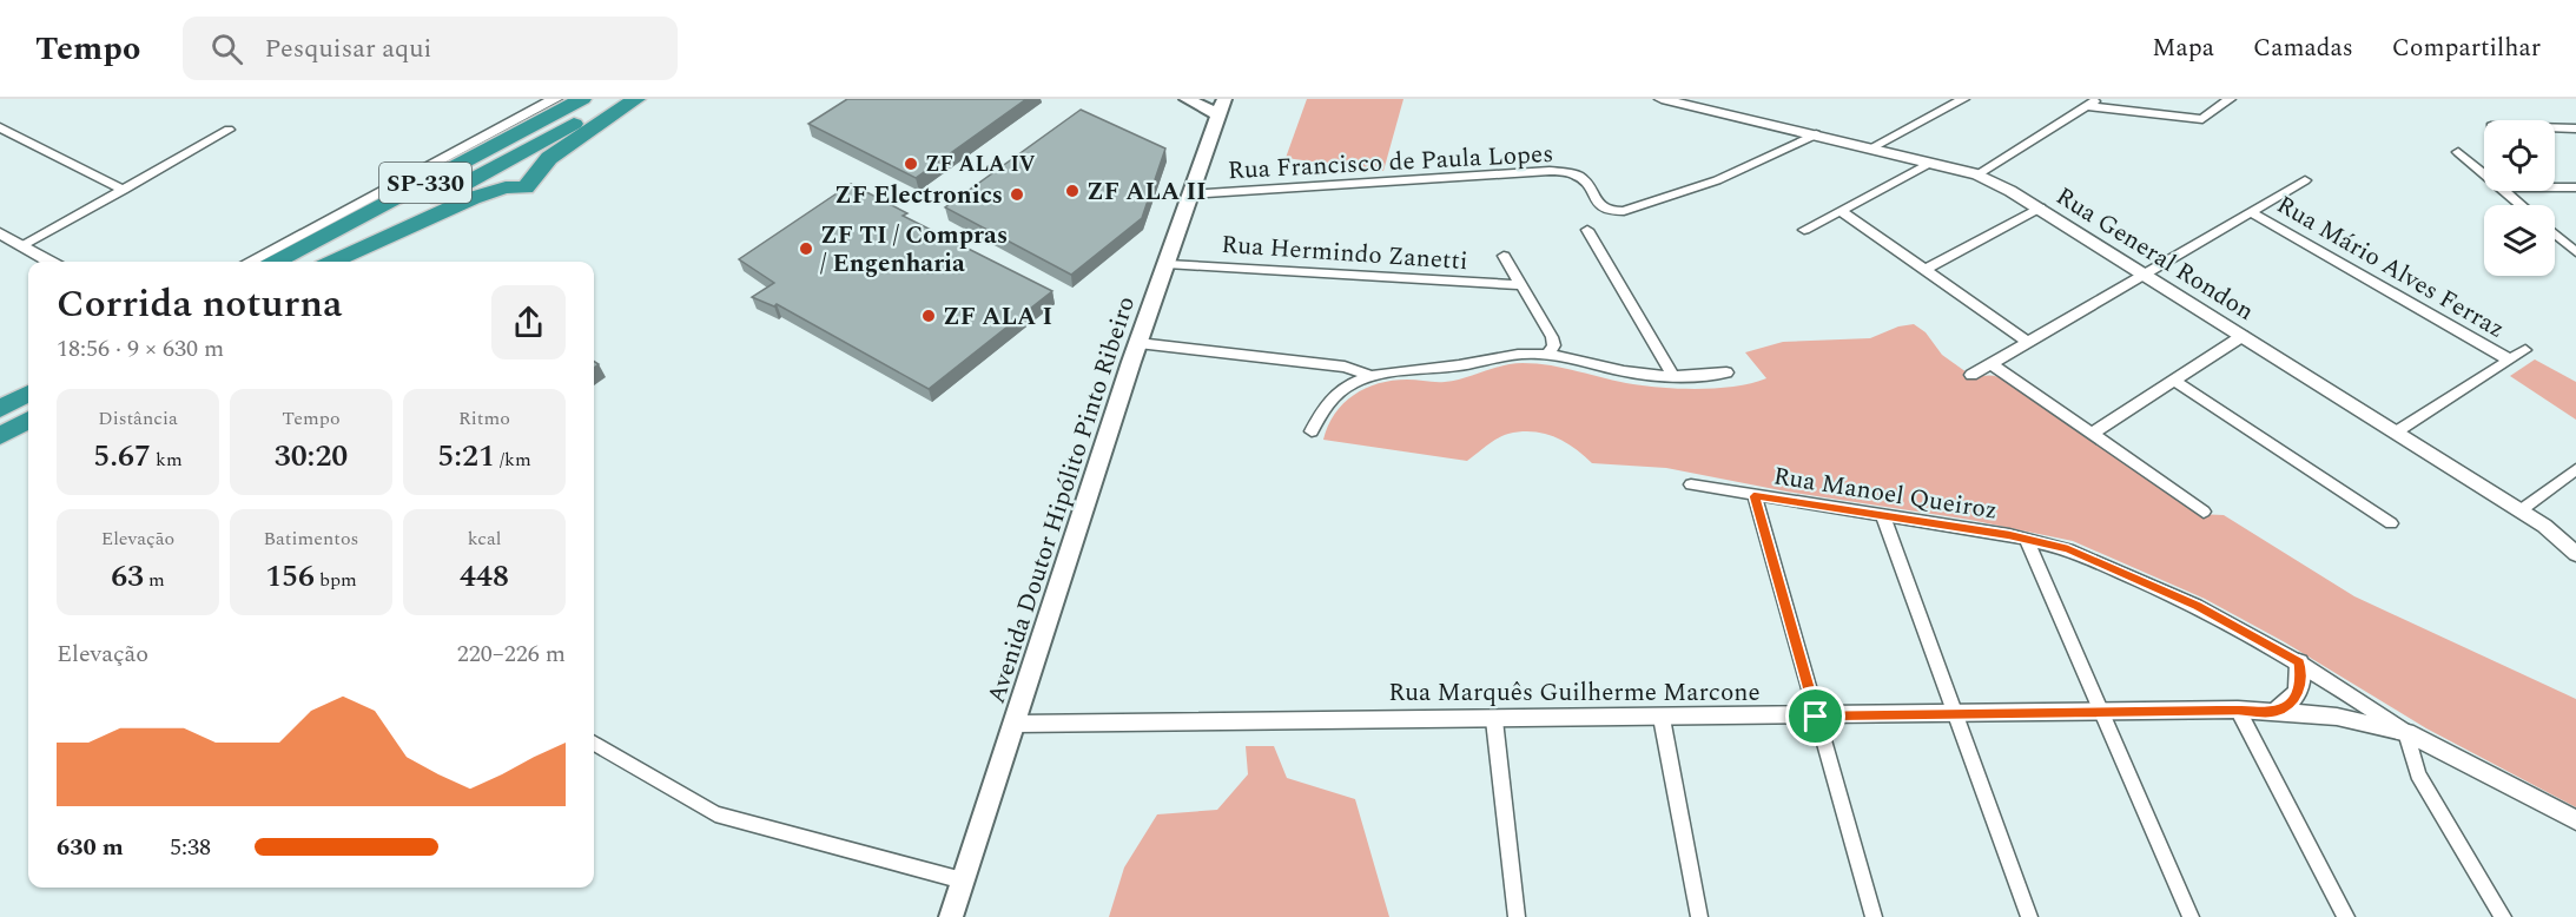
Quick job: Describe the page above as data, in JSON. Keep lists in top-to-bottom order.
{
  "streets": {
    "highway": ["SP-330"],
    "main road": ["Avenida Doutor Hipólito Pinto Ribeiro"],
    "street": [
      "Rua Francisco de Paula Lopes",
      "Rua Hermindo Zanetti",
      "Rua General Rondon",
      "Rua Mário Alves Ferraz",
      "Rua Manoel Queiroz",
      "Rua Marquês Guilherme Marcone"
    ]
  },
  "crossings": [
    ["Rua Francisco de Paula Lopes", "Rua General Rondon"],
    ["Rua Francisco de Paula Lopes", "Avenida Doutor Hipólito Pinto Ribeiro"],
    ["Rua Hermindo Zanetti", "Avenida Doutor Hipólito Pinto Ribeiro"],
    ["Rua Manoel Queiroz", "Rua Marquês Guilherme Marcone"],
    ["Avenida Doutor Hipólito Pinto Ribeiro", "Rua Marquês Guilherme Marcone"]
  ],
  "places": [
    "ZF ALA IV",
    "ZF ALA II",
    "ZF Electronics",
    "ZF TI / Compras / Engenharia",
    "ZF ALA I"
  ],
  "page": {
    "header": "Tempo",
    "search": "Pesquisar aqui",
    "nav": ["Mapa", "Camadas", "Compartilhar"],
    "heading": ["Corrida noturna", "18:56 · 9 × 630 m"],
    "stats": [
      ["Distância", "5.67 km"],
      ["Tempo", "30:20"],
      ["Ritmo", "5:21 /km"],
      ["Elevação", "63 m"],
      ["Batimentos", "156 bpm"],
      ["kcal", "448"]
    ],
    "chart": ["Elevação", "220–226 m"],
    "list": [
      {
        "name": "630 m",
        "note": "5:38"
      }
    ]
  }
}
